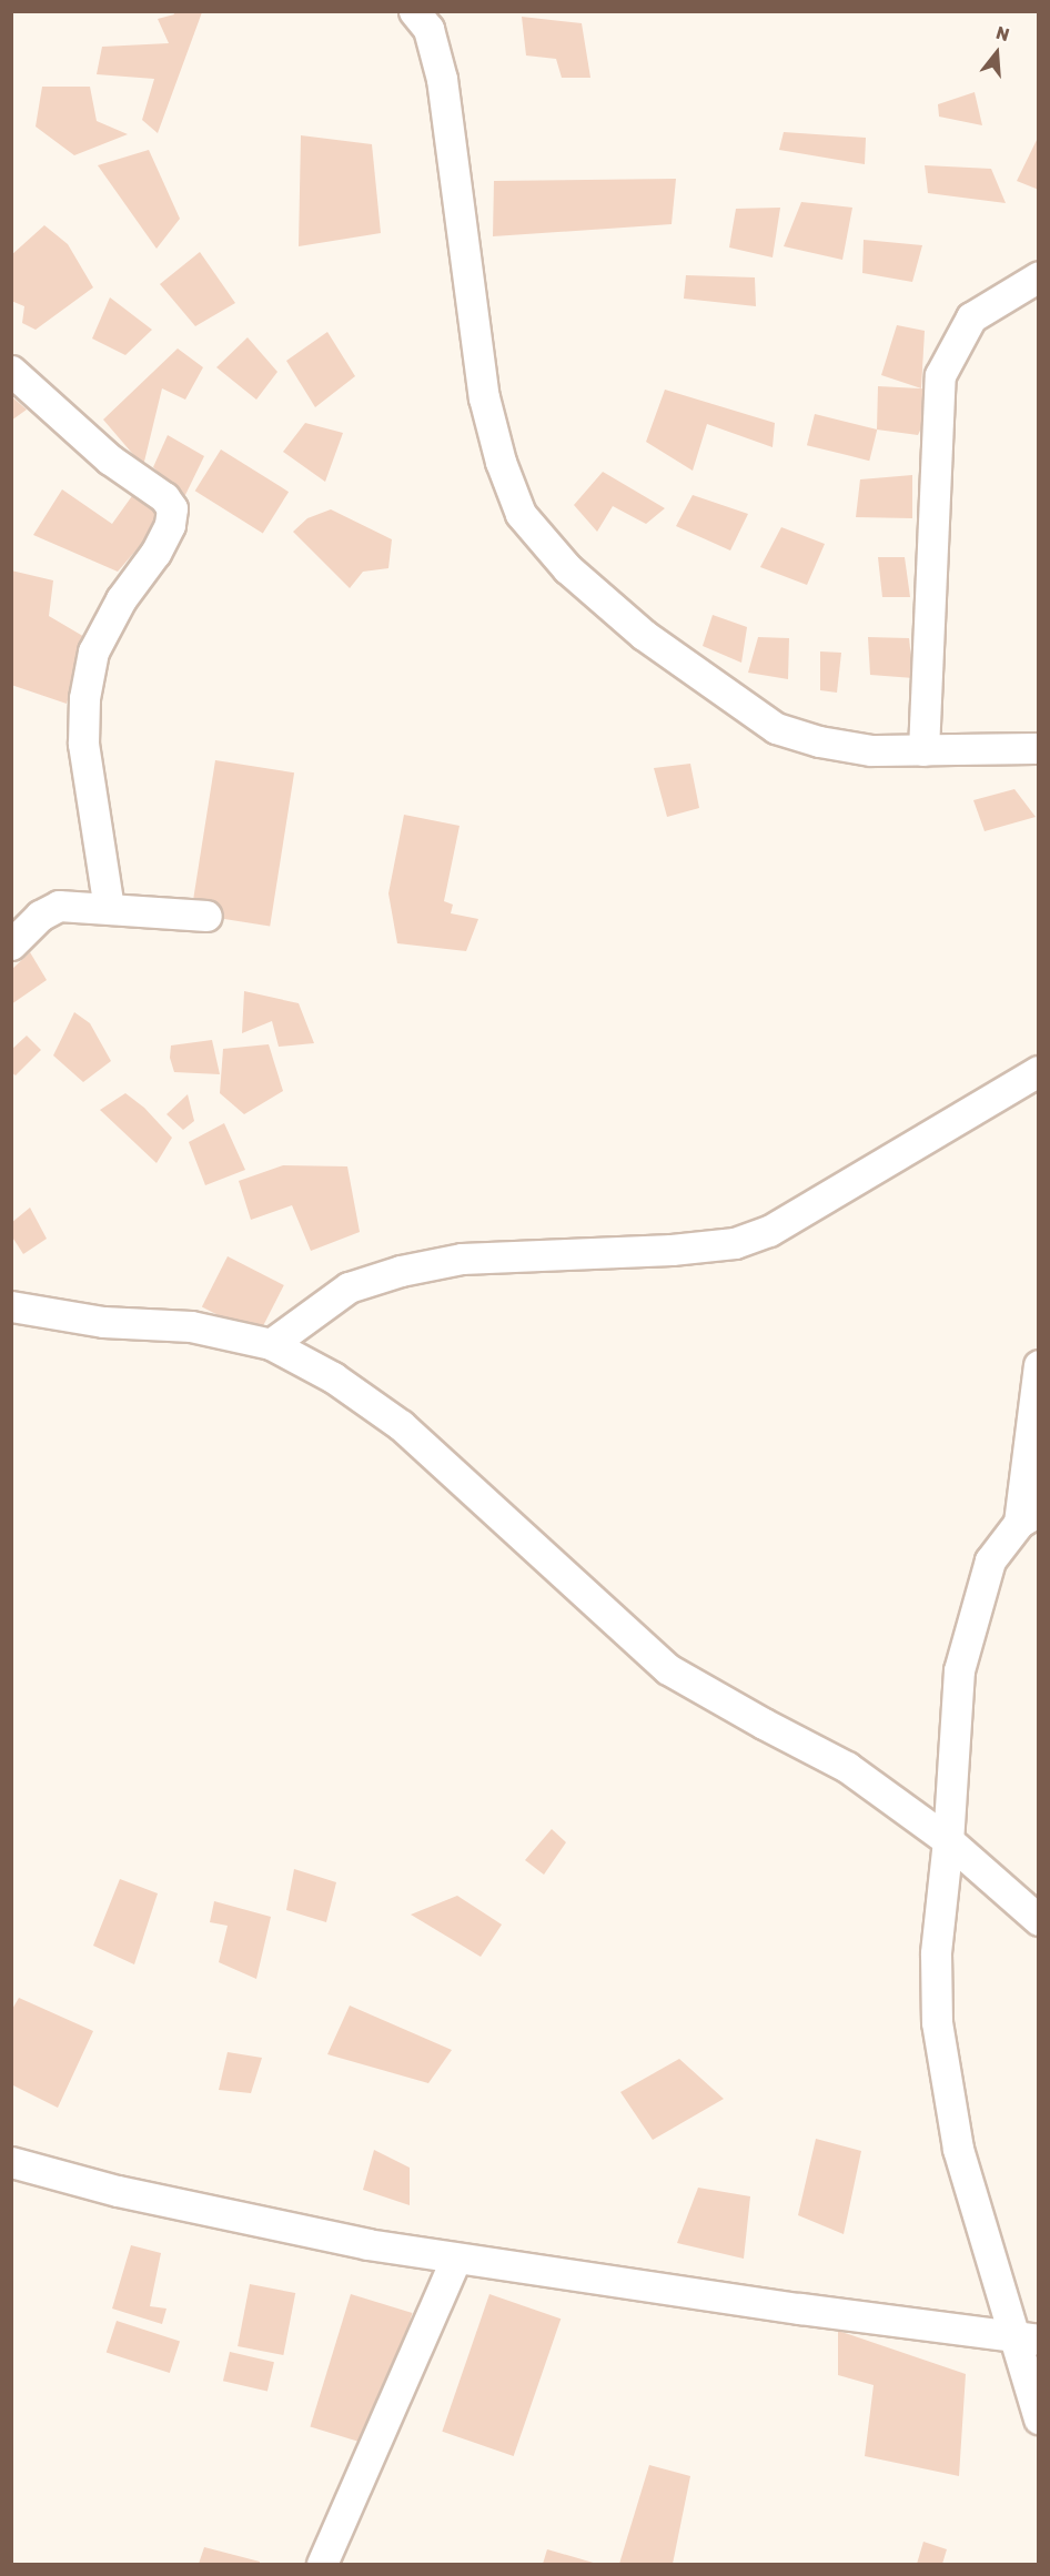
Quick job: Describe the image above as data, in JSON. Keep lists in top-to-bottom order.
{
  "north": "top"
}
